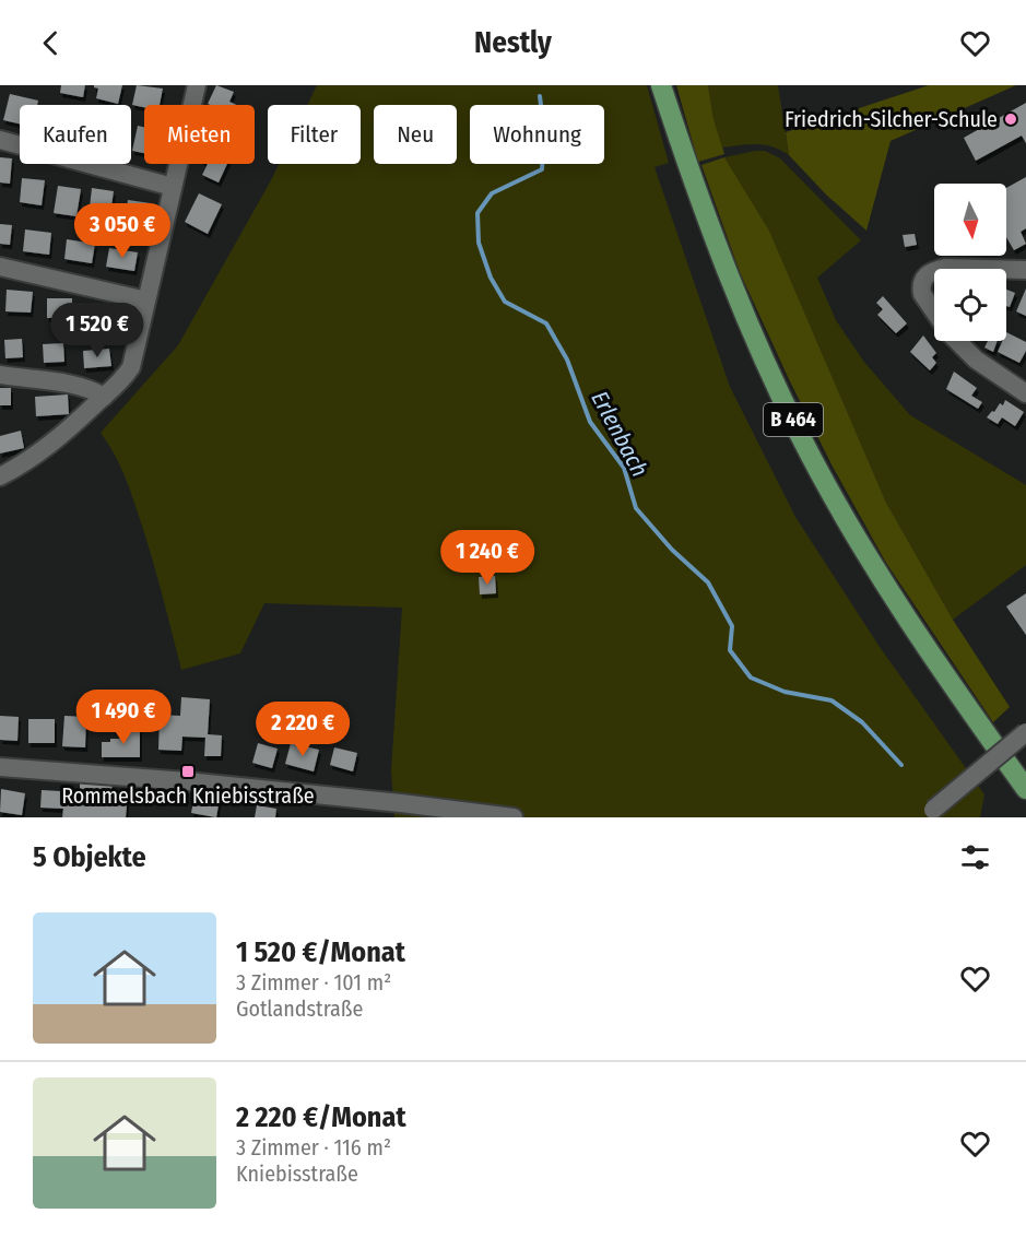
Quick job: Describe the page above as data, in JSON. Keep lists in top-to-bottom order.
{
  "streets": {
    "main road": ["B 464"]
  },
  "water": ["Erlenbach"],
  "places": {
    "other": ["Friedrich-Silcher-Schule"],
    "transit": ["Rommelsbach Kniebisstraße"]
  },
  "north": "bottom",
  "page": {
    "header": "Nestly",
    "chip": [
      "Kaufen",
      "Mieten",
      "Filter",
      "Neu",
      "Wohnung"
    ],
    "price": [
      "3 050 €",
      "1 520 €",
      "1 240 €",
      "1 490 €",
      "2 220 €"
    ],
    "heading": "5 Objekte",
    "list": [
      {
        "name": "1 520 €/Monat",
        "note": "3 Zimmer · 101 m² · Gotlandstraße"
      },
      {
        "name": "2 220 €/Monat",
        "note": "3 Zimmer · 116 m² · Kniebisstraße"
      }
    ]
  }
}
